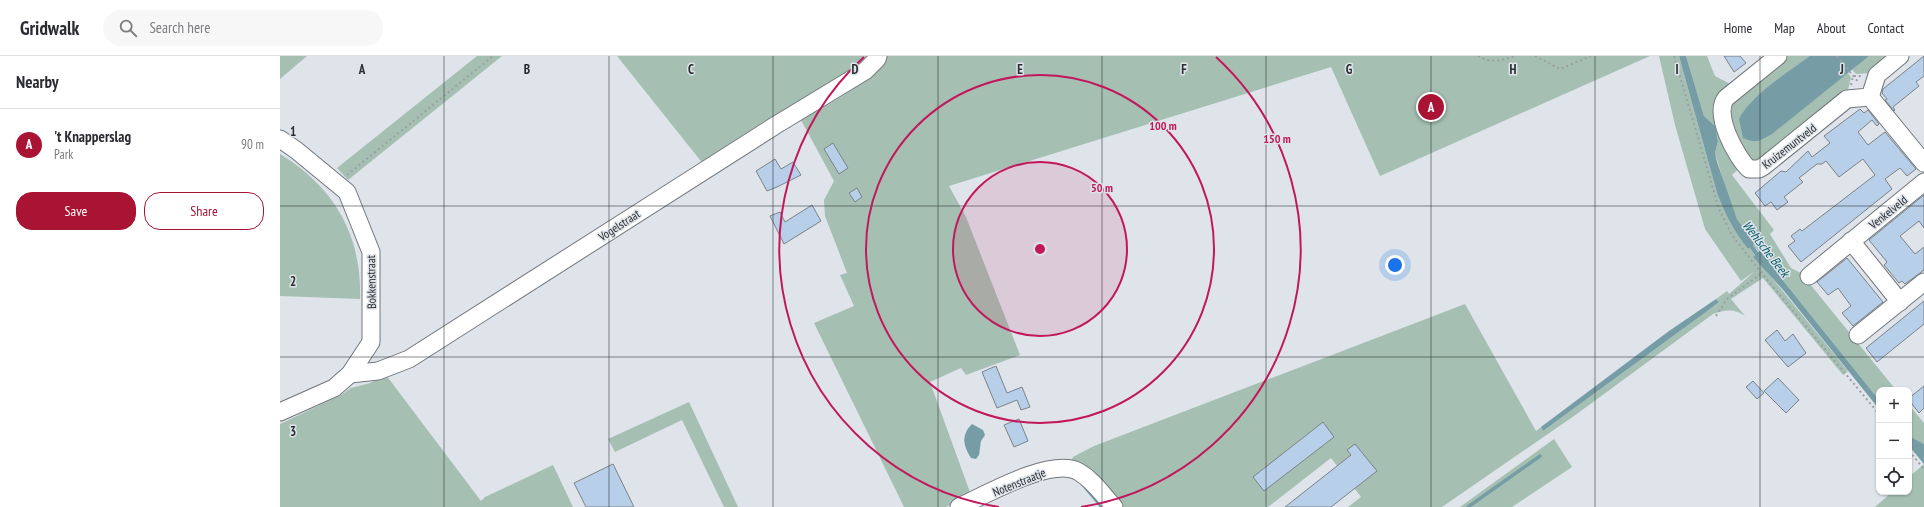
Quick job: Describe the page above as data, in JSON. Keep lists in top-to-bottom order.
{
  "streets": {
    "street": [
      "Kruizemuntveld",
      "Venkelveld",
      "Vogelstraat",
      "Bokkenstraat",
      "Notenstraatje"
    ]
  },
  "crossings": [
    ["Vogelstraat", "Bokkenstraat"]
  ],
  "water": ["Wehlsche Beek"],
  "page": {
    "header": "Gridwalk",
    "search": "Search here",
    "nav": [
      "Home",
      "Map",
      "About",
      "Contact"
    ],
    "heading": "Nearby",
    "pins": "A",
    "list": [
      {
        "mark": "A",
        "name": "'t Knapperslag",
        "note": "Park",
        "value": "90 m"
      }
    ],
    "buttons": ["Save", "Share"],
    "map_buttons": ["+", "−"]
  },
  "grid": {
    "columns": [
      "A",
      "B",
      "C",
      "D",
      "E",
      "F",
      "G",
      "H",
      "I",
      "J"
    ],
    "rows": ["1", "2", "3"]
  },
  "rings": ["100 m", "150 m", "50 m"]
}
